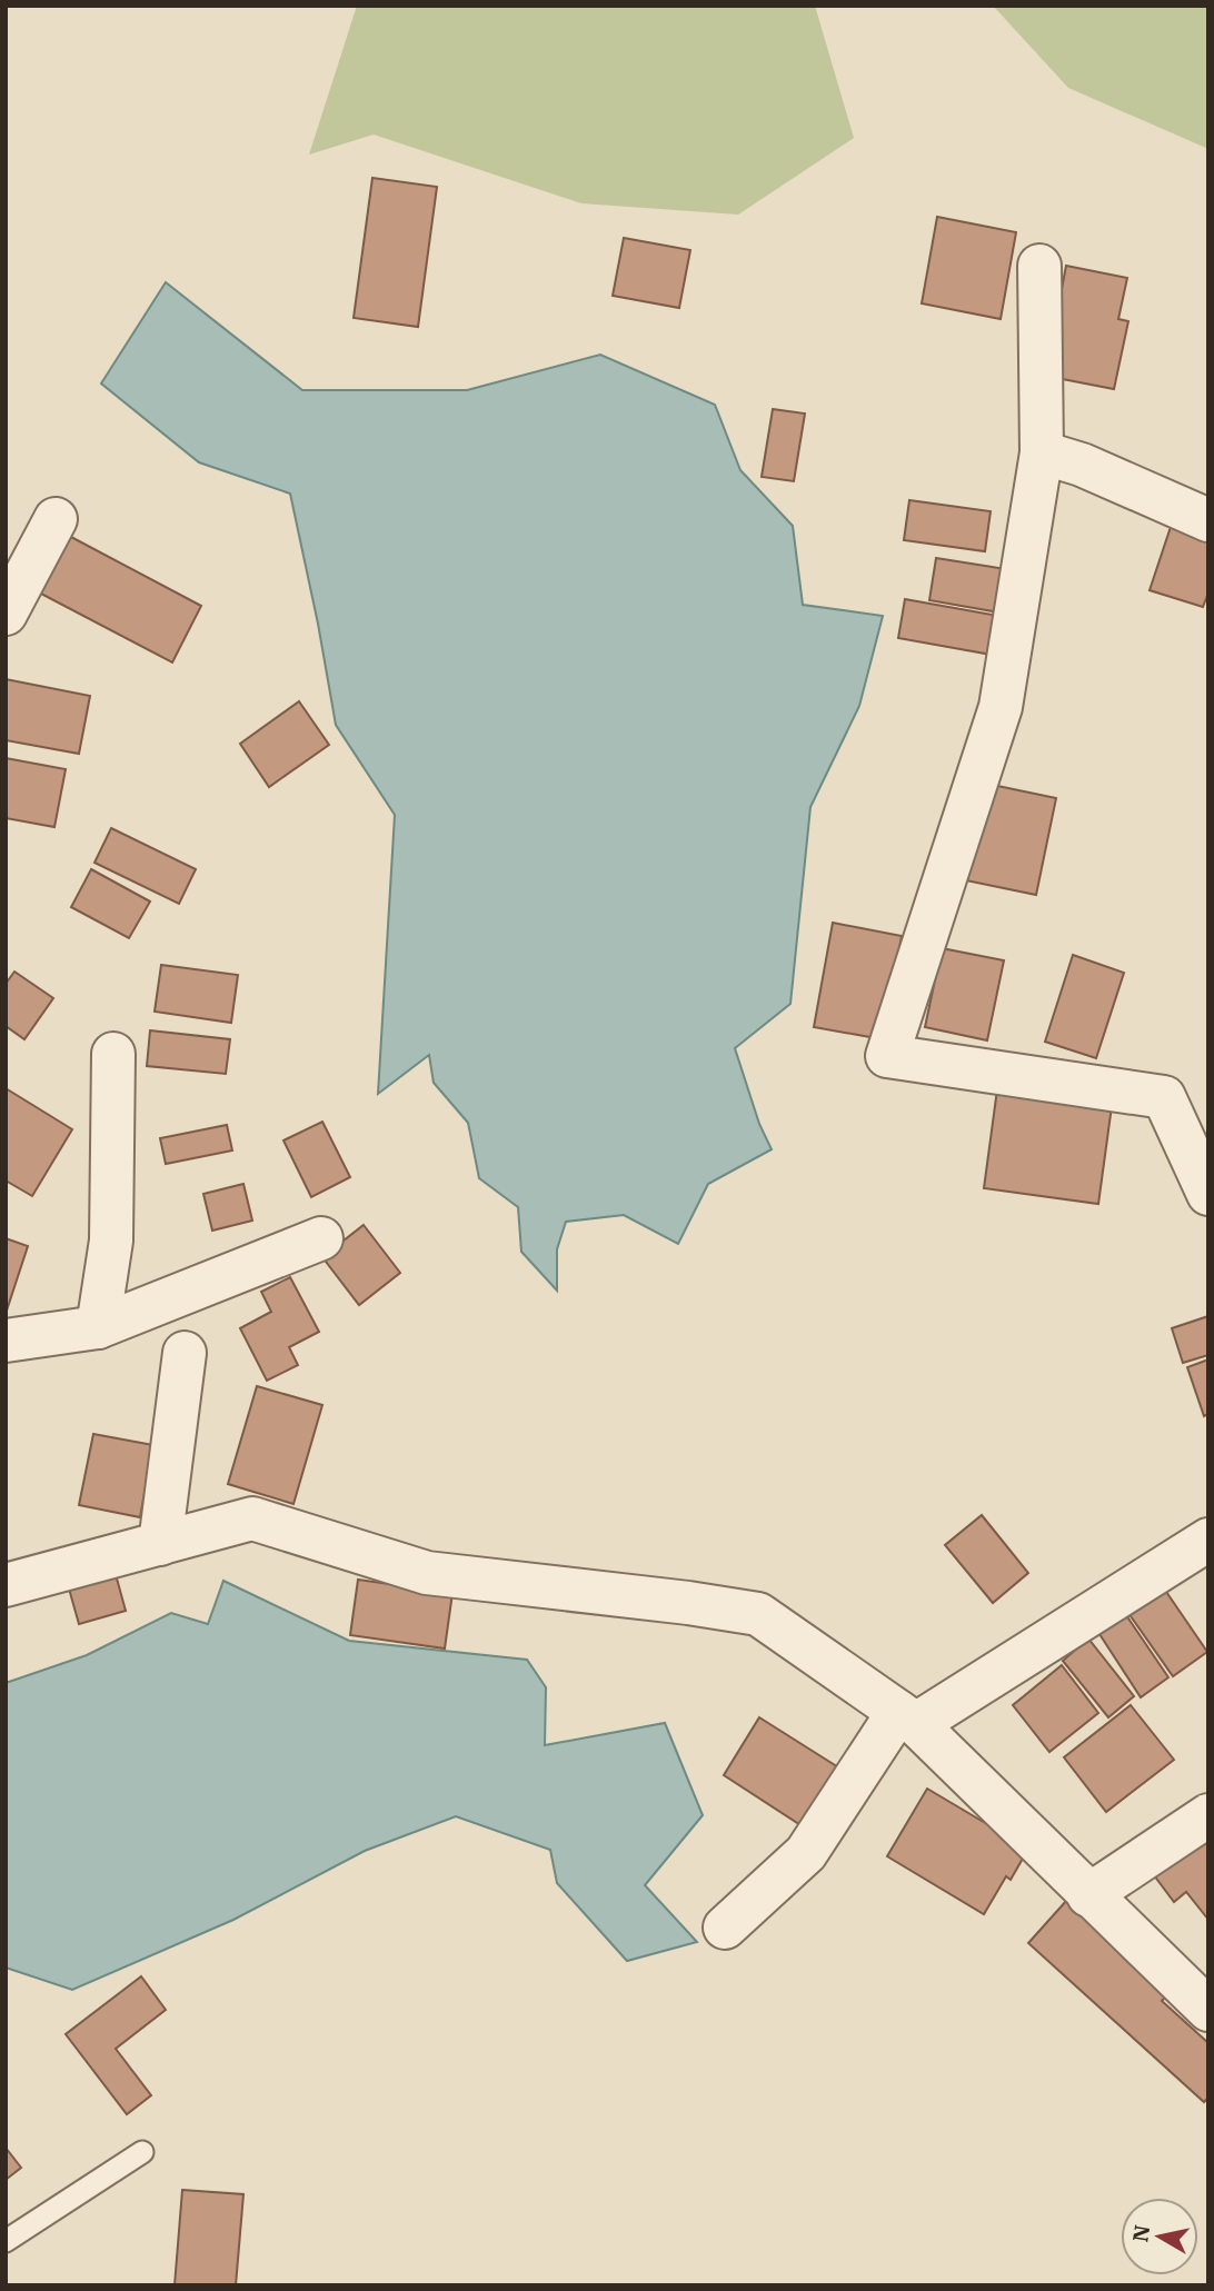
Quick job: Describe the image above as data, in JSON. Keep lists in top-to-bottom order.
{
  "north": "left"
}
